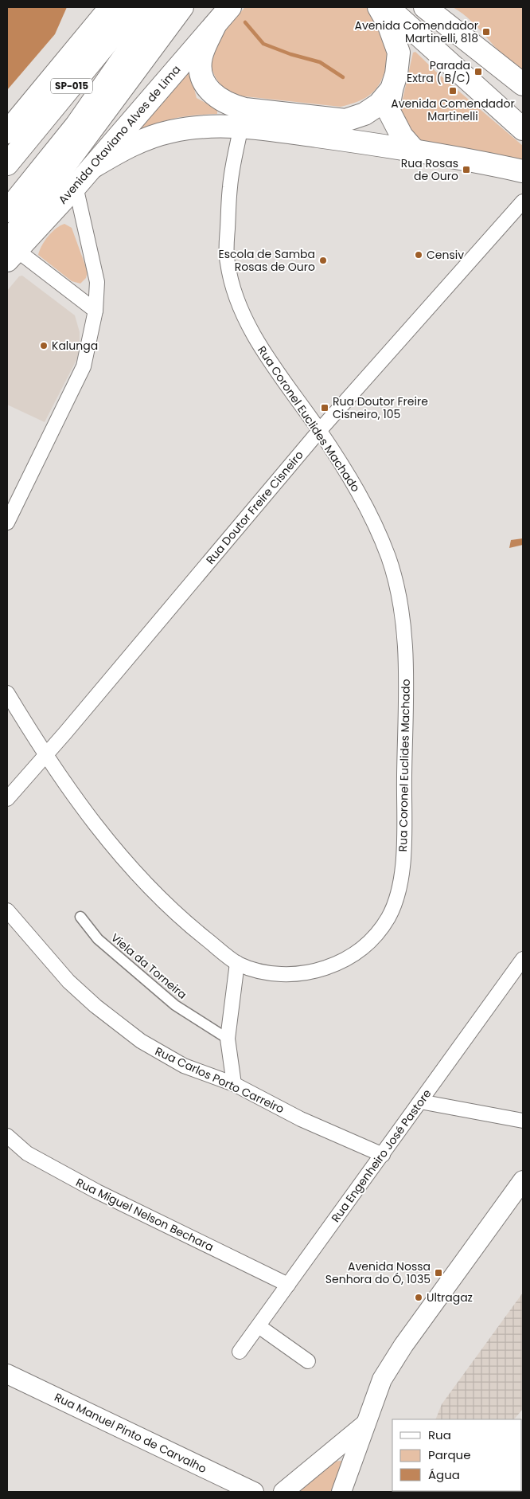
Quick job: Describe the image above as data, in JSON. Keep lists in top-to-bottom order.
{
  "streets": {
    "main road": ["SP-015", "Avenida Otaviano Alves de Lima", "Rua Manuel Pinto de Carvalho"],
    "street": [
      "Rua Coronel Euclides Machado",
      "Rua Doutor Freire Cisneiro",
      "Viela da Torneira",
      "Rua Carlos Porto Carreiro",
      "Rua Engenheiro José Pastore",
      "Rua Miguel Nelson Bechara"
    ]
  },
  "crossings": [
    ["Rua Coronel Euclides Machado", "Rua Doutor Freire Cisneiro"],
    ["Rua Carlos Porto Carreiro", "Rua Engenheiro José Pastore"],
    ["Rua Engenheiro José Pastore", "Rua Miguel Nelson Bechara"]
  ],
  "places": {
    "transit": [
      "Avenida Comendador Martinelli, 818",
      "Parada Extra ( B/C)",
      "Avenida Comendador Martinelli",
      "Rua Rosas de Ouro",
      "Rua Doutor Freire Cisneiro, 105",
      "Avenida Nossa Senhora do Ó, 1035"
    ],
    "other": [
      "Censiv",
      "Escola de Samba Rosas de Ouro",
      "Kalunga",
      "Ultragaz"
    ]
  },
  "legend": ["Rua", "Parque", "Água"]
}
